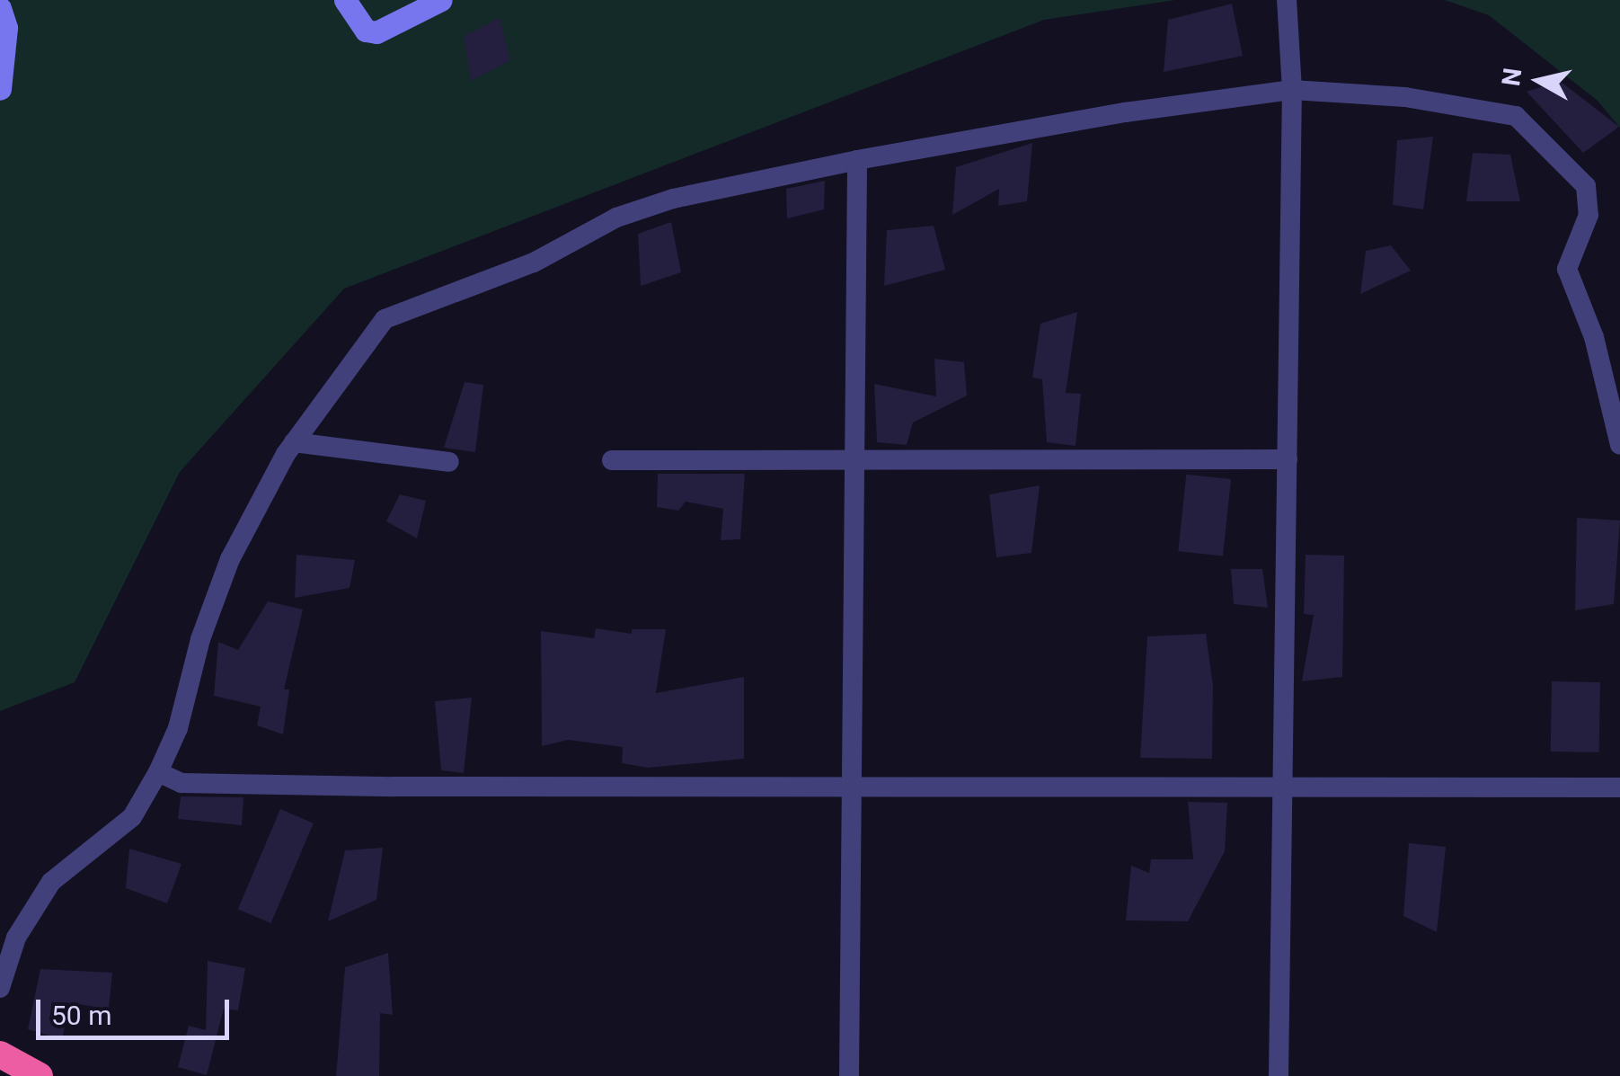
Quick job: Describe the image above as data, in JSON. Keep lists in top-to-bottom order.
{
  "scale_bar": "50 m",
  "north": "left"
}
